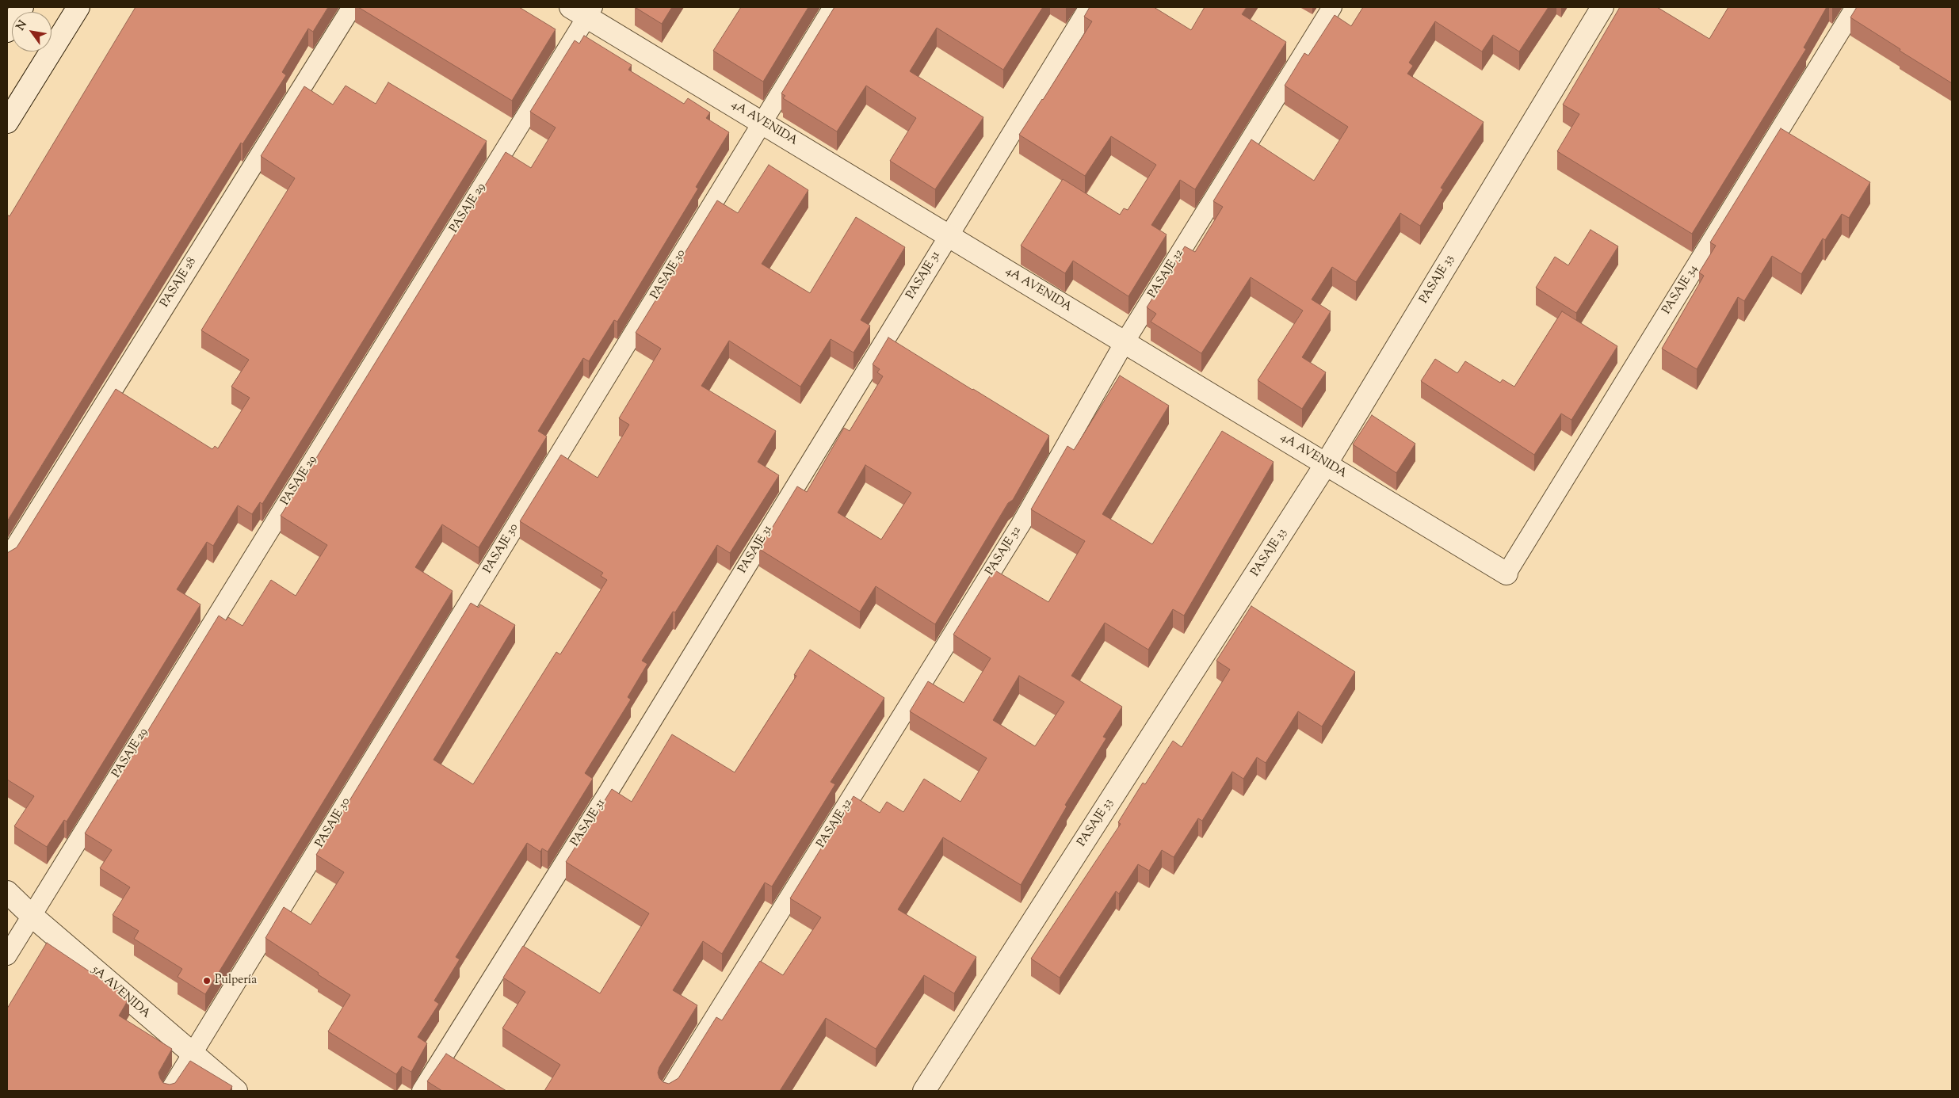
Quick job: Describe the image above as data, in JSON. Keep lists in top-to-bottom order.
{
  "streets": {
    "street": ["4A AVENIDA", "PASAJE 33", "5A AVENIDA"],
    "lane": [
      "PASAJE 29",
      "PASAJE 32",
      "PASAJE 30",
      "PASAJE 31",
      "PASAJE 28",
      "PASAJE 34"
    ]
  },
  "crossings": [
    ["4A AVENIDA", "PASAJE 29"],
    ["4A AVENIDA", "PASAJE 32"],
    ["4A AVENIDA", "PASAJE 30"],
    ["4A AVENIDA", "PASAJE 31"],
    ["4A AVENIDA", "PASAJE 33"],
    ["4A AVENIDA", "PASAJE 34"],
    ["PASAJE 29", "5A AVENIDA"],
    ["PASAJE 30", "5A AVENIDA"]
  ],
  "places": ["Pulpería"],
  "north": "top left"
}
